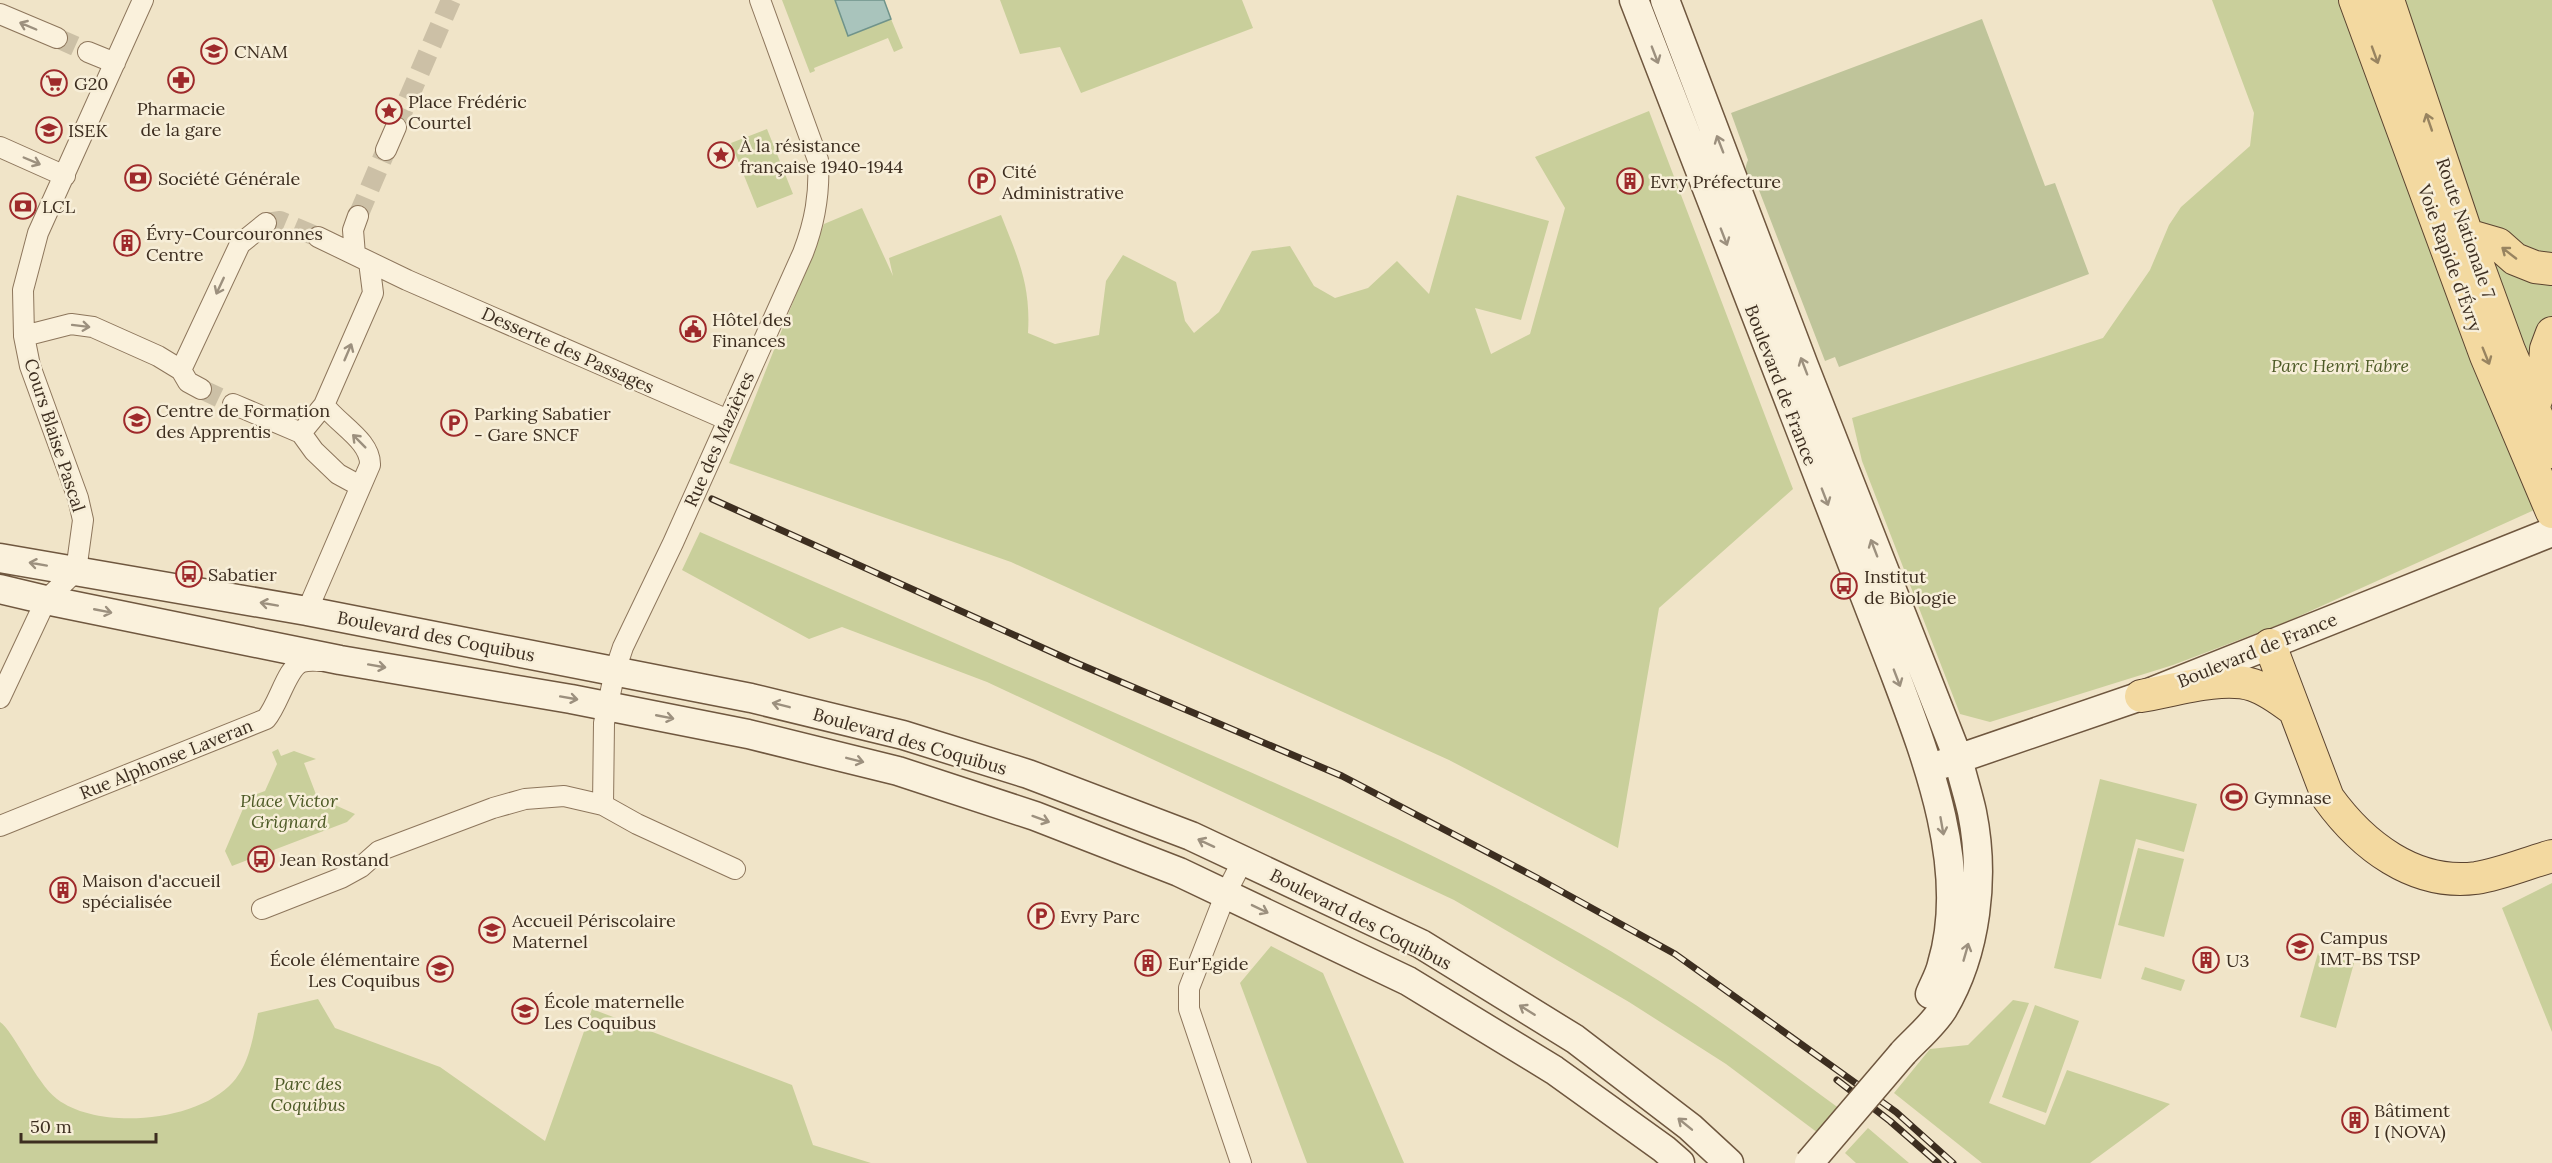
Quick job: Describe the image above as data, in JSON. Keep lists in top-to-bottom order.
{
  "streets": {
    "main road": [
      "Route Nationale 7",
      "Voie Rapide d'Évry",
      "Boulevard de France",
      "Boulevard des Coquibus"
    ],
    "street": [
      "Desserte des Passages",
      "Cours Blaise Pascal",
      "Rue des Mazières",
      "Rue Alphonse Laveran"
    ]
  },
  "crossings": [
    ["Desserte des Passages", "Rue des Mazières"],
    ["Cours Blaise Pascal", "Boulevard des Coquibus"],
    ["Rue des Mazières", "Boulevard des Coquibus"],
    ["Boulevard des Coquibus", "Rue Alphonse Laveran"]
  ],
  "one_way": ["Route Nationale 7", "Voie Rapide d'Évry"],
  "parks": ["Parc Henri Fabre", "Place Victor Grignard", "Parc des Coquibus"],
  "places": {
    "school or university": [
      "CNAM",
      "ISEK",
      "Centre de Formation des Apprentis",
      "Accueil Périscolaire Maternel",
      "Campus IMT-BS TSP",
      "École élémentaire Les Coquibus",
      "École maternelle Les Coquibus"
    ],
    "pharmacy": ["Pharmacie de la gare"],
    "supermarket": ["G20"],
    "place": ["Place Frédéric Courtel", "À la résistance française 1940-1944"],
    "bank": ["Société Générale", "LCL"],
    "parking": ["Cité Administrative", "Parking Sabatier - Gare SNCF", "Evry Parc"],
    "building": [
      "Evry Préfecture",
      "Évry-Courcouronnes Centre",
      "Maison d'accueil spécialisée",
      "U3",
      "Eur'Egide",
      "Bâtiment I (NOVA)"
    ],
    "public building": ["Hôtel des Finances"],
    "bus stop": ["Sabatier", "Institut de Biologie", "Jean Rostand"],
    "sports": ["Gymnase"]
  },
  "scale_bar": "50 m"
}
